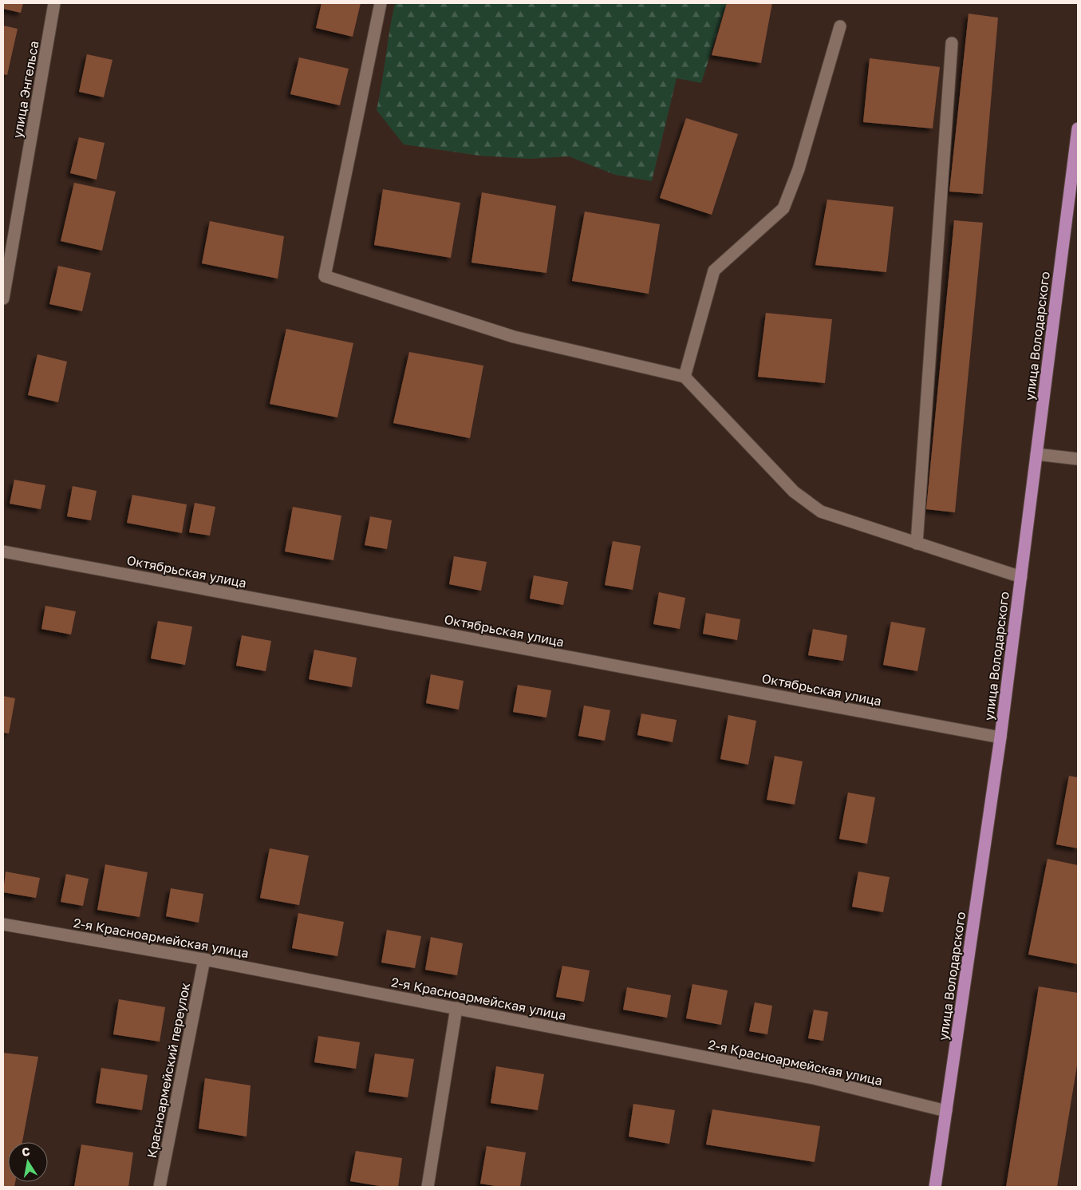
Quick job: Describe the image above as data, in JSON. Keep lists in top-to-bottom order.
{
  "streets": {
    "main road": ["улица Володарского"],
    "street": [
      "улица Энгельса",
      "Октябрьская улица",
      "2-я Красноармейская улица",
      "Красноармейский переулок"
    ]
  },
  "crossings": [
    ["улица Володарского", "Октябрьская улица"],
    ["улица Володарского", "2-я Красноармейская улица"],
    ["2-я Красноармейская улица", "Красноармейский переулок"]
  ],
  "north": "top"
}
